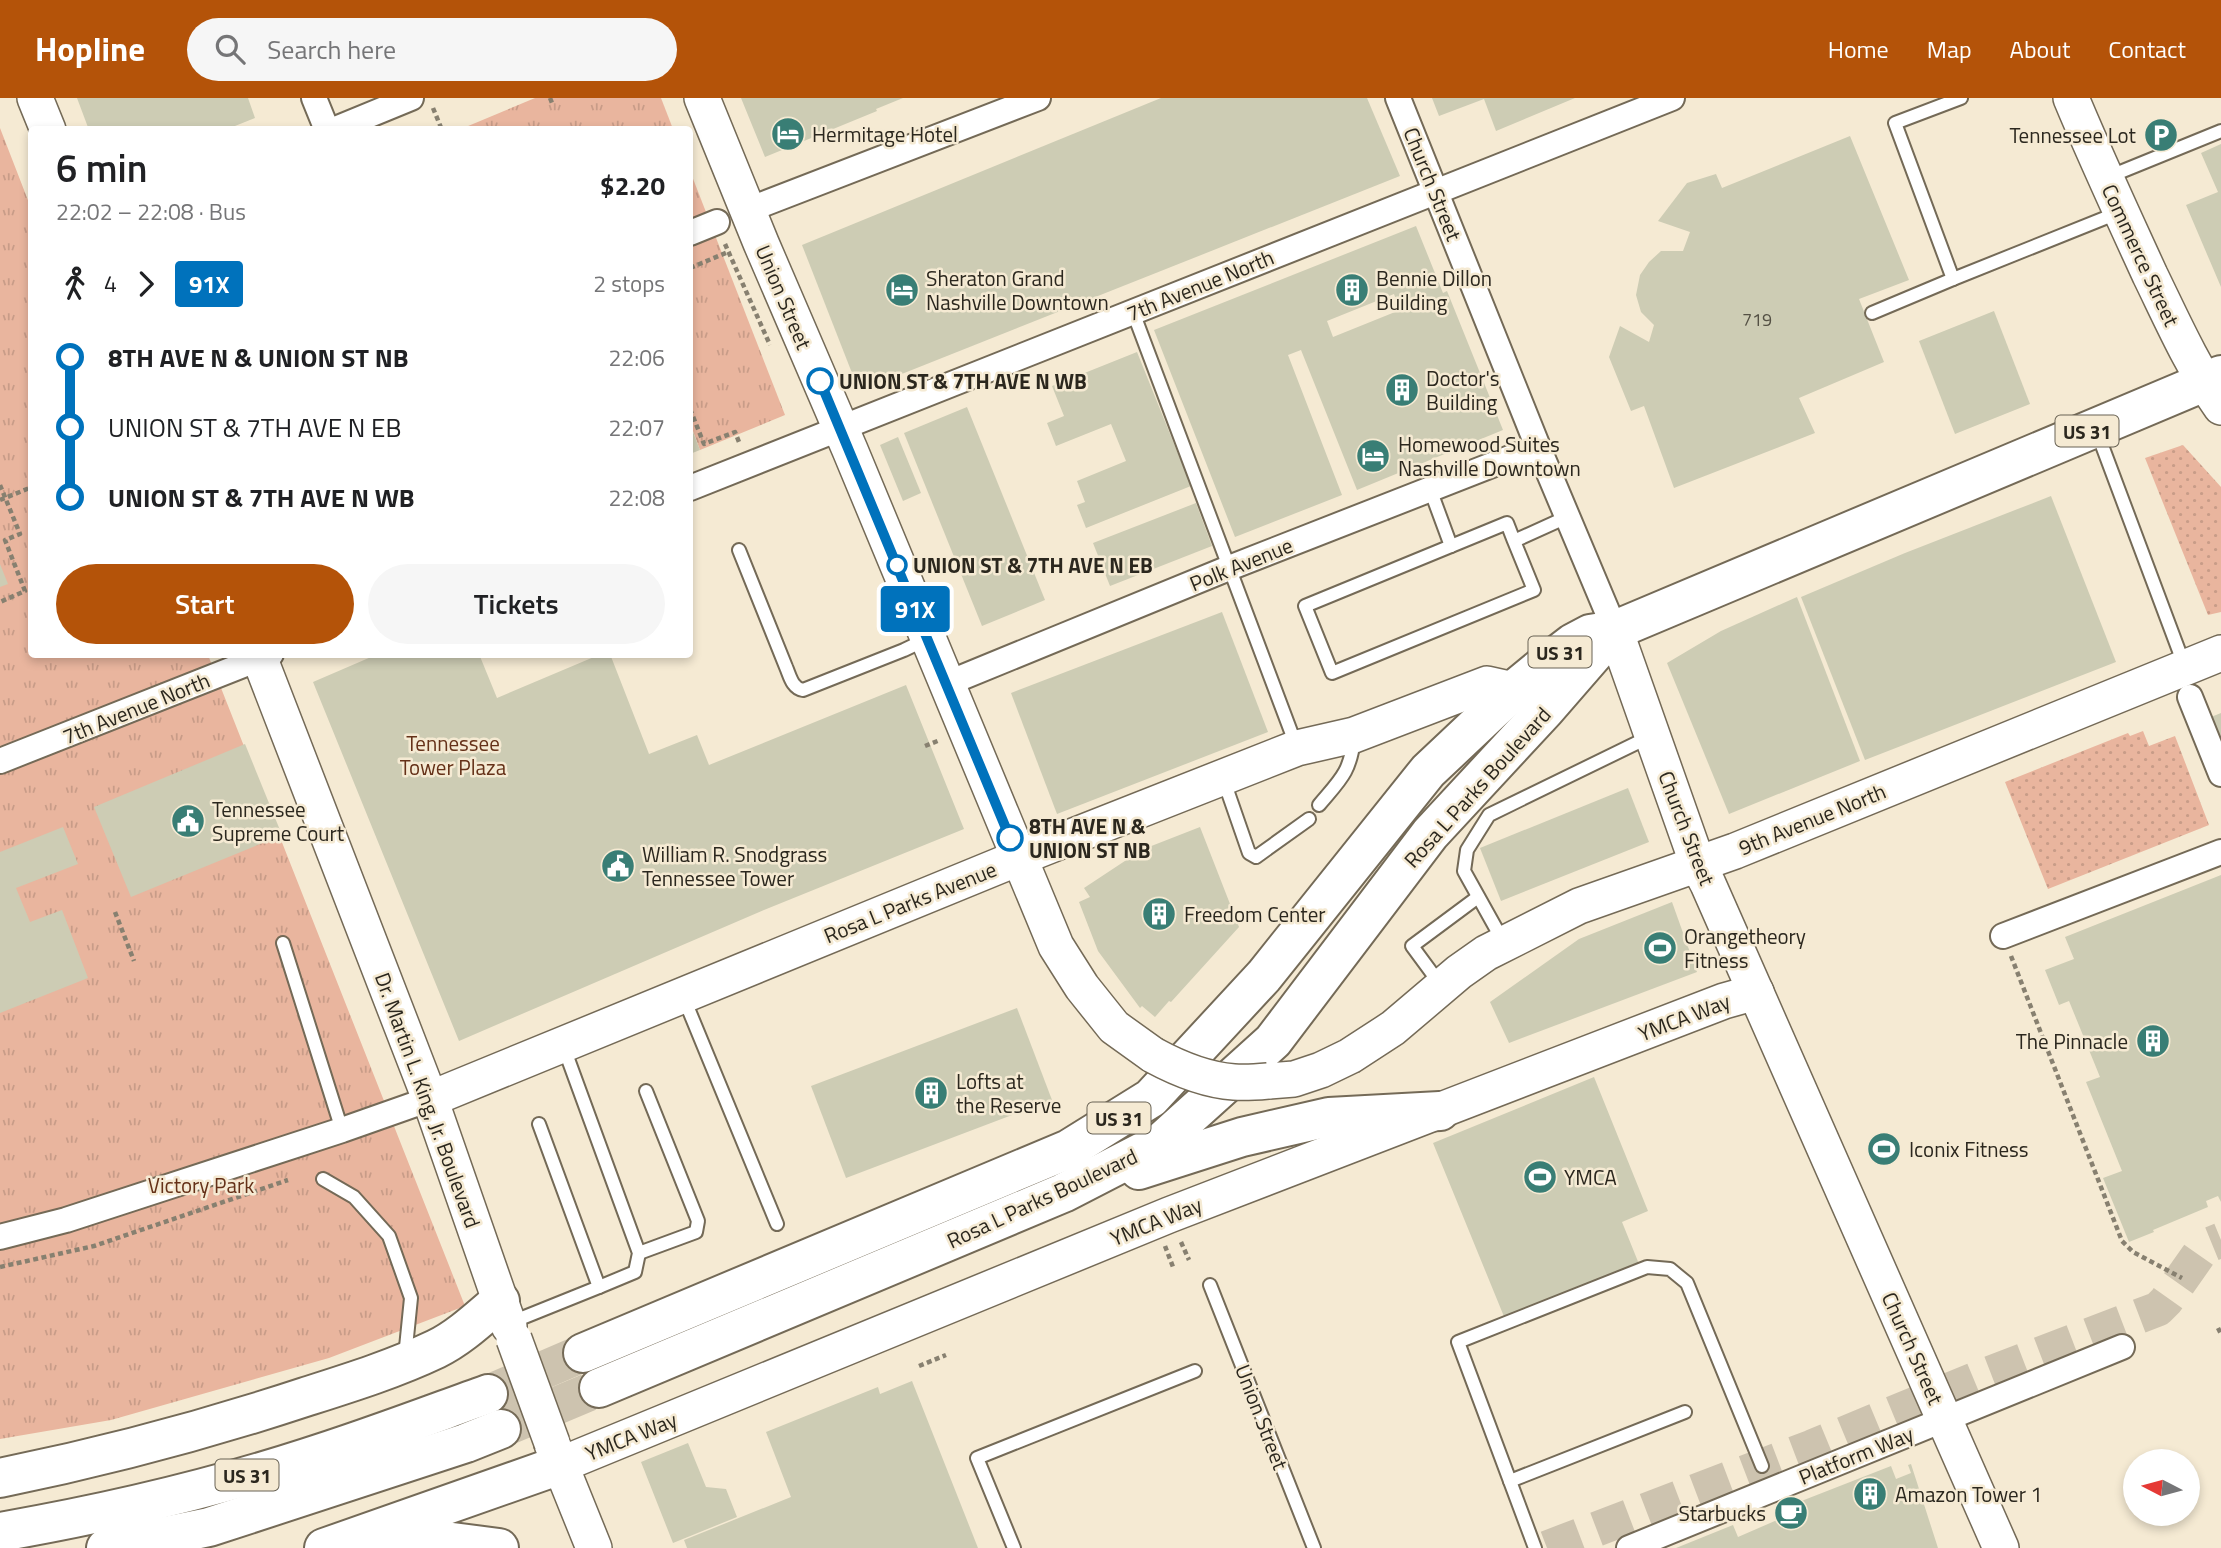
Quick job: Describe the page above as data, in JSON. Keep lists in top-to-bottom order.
{
  "streets": {
    "main road": [
      "Church Street",
      "Commerce Street",
      "Union Street",
      "US 31",
      "Rosa L Parks Boulevard",
      "9th Avenue North",
      "Rosa L Parks Avenue",
      "YMCA Way",
      "Dr. Martin L. King, Jr. Boulevard"
    ],
    "street": ["7th Avenue North", "Polk Avenue", "Platform Way"]
  },
  "crossings": [
    ["Church Street", "7th Avenue North"],
    ["Church Street", "Polk Avenue"],
    ["Church Street", "Rosa L Parks Boulevard"],
    ["Church Street", "9th Avenue North"],
    ["Church Street", "YMCA Way"],
    ["Church Street", "Platform Way"],
    ["Commerce Street", "Rosa L Parks Boulevard"],
    ["7th Avenue North", "Union Street"],
    ["Union Street", "Polk Avenue"],
    ["Union Street", "9th Avenue North"],
    ["Union Street", "Rosa L Parks Avenue"],
    ["Rosa L Parks Boulevard", "Rosa L Parks Avenue"],
    ["Rosa L Parks Avenue", "Dr. Martin L. King, Jr. Boulevard"],
    ["YMCA Way", "Dr. Martin L. King, Jr. Boulevard"]
  ],
  "parks": ["Tennessee Tower Plaza", "Victory Park"],
  "places": {
    "hotel": ["Hermitage Hotel", "Sheraton Grand Nashville Downtown", "Homewood Suites Nashville Downtown"],
    "parking": ["Tennessee Lot"],
    "building": [
      "Bennie Dillon Building",
      "Doctor's Building",
      "Freedom Center",
      "The Pinnacle",
      "Lofts at the Reserve",
      "Amazon Tower 1"
    ],
    "other": ["UNION ST & 7TH AVE N WB", "UNION ST & 7TH AVE N EB", "8TH AVE N & UNION ST NB"],
    "public building": ["Tennessee Supreme Court", "William R. Snodgrass Tennessee Tower"],
    "sports": ["Orangetheory Fitness", "Iconix Fitness", "YMCA"],
    "cafe": ["Starbucks"]
  },
  "lines": ["bus line 91X"],
  "house_numbers": ["719"],
  "north": "left",
  "page": {
    "header": "Hopline",
    "search": "Search here",
    "nav": [
      "Home",
      "Map",
      "About",
      "Contact"
    ],
    "on_map": "91X",
    "heading": ["6 min", "22:02 – 22:08 · Bus", "$2.20"],
    "legs": ["4", "91X", "2 stops"],
    "list": [
      {
        "name": "8TH AVE N & UNION ST NB",
        "value": "22:06"
      },
      {
        "name": "UNION ST & 7TH AVE N EB",
        "value": "22:07"
      },
      {
        "name": "UNION ST & 7TH AVE N WB",
        "value": "22:08"
      }
    ],
    "buttons": ["Start", "Tickets"]
  }
}
